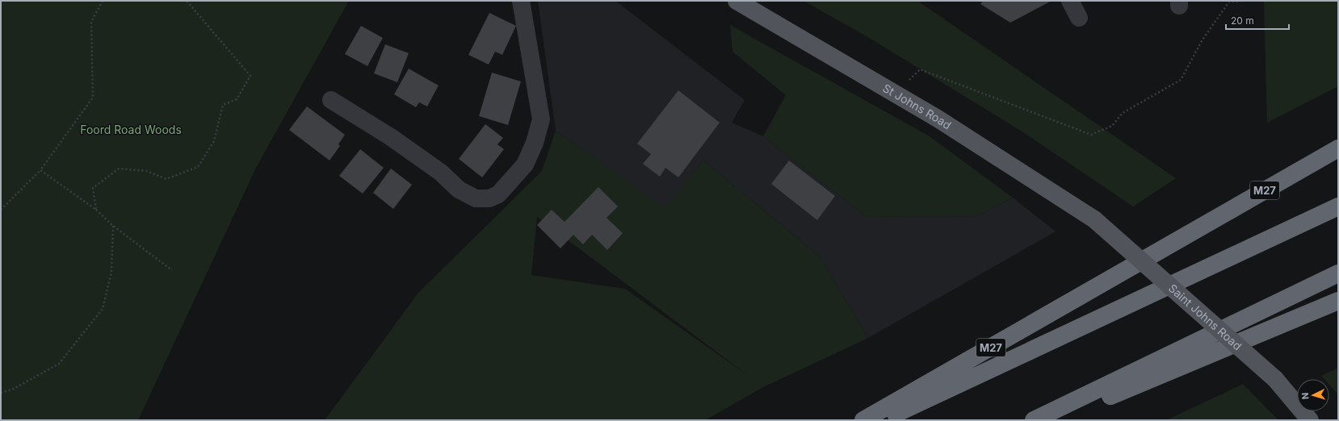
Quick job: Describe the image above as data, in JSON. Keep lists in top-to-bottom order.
{
  "streets": {
    "highway": ["M27"],
    "main road": ["St Johns Road", "Saint Johns Road"]
  },
  "crossings": [
    ["St Johns Road", "Saint Johns Road"]
  ],
  "parks": ["Foord Road Woods"],
  "scale_bar": "20 m",
  "north": "left"
}
